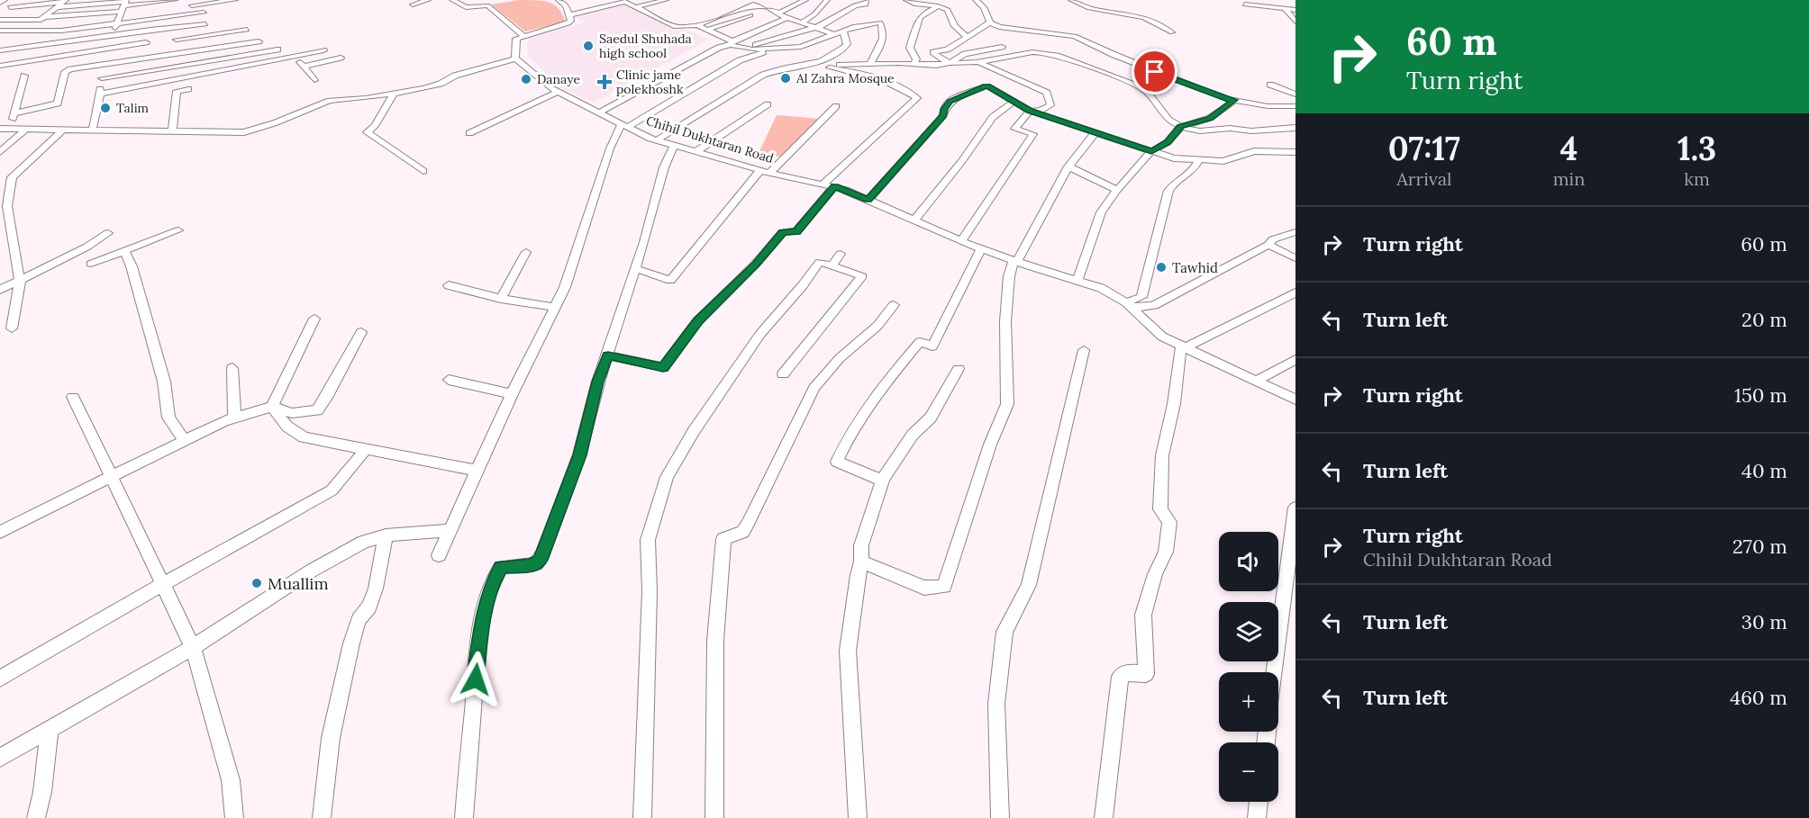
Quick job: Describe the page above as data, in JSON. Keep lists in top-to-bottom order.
{
  "streets": {
    "street": ["Chihil Dukhtaran Road"]
  },
  "places": {
    "other": [
      "Saedul Shuhada high school",
      "Al Zahra Mosque",
      "Danaye",
      "Talim",
      "Tawhid",
      "Muallim"
    ],
    "health": ["Clinic jame polekhoshk"]
  },
  "page": {
    "turn": ["60 m", "Turn right"],
    "eta": [
      "07:17",
      "Arrival",
      "4",
      "min",
      "1.3",
      "km"
    ],
    "list": [
      {
        "name": "Turn right",
        "value": "60 m"
      },
      {
        "name": "Turn left",
        "value": "20 m"
      },
      {
        "name": "Turn right",
        "value": "150 m"
      },
      {
        "name": "Turn left",
        "value": "40 m"
      },
      {
        "name": "Turn right",
        "note": "Chihil Dukhtaran Road",
        "value": "270 m"
      },
      {
        "name": "Turn left",
        "value": "30 m"
      },
      {
        "name": "Turn left",
        "value": "460 m"
      }
    ],
    "map_buttons": ["+", "−"]
  }
}
